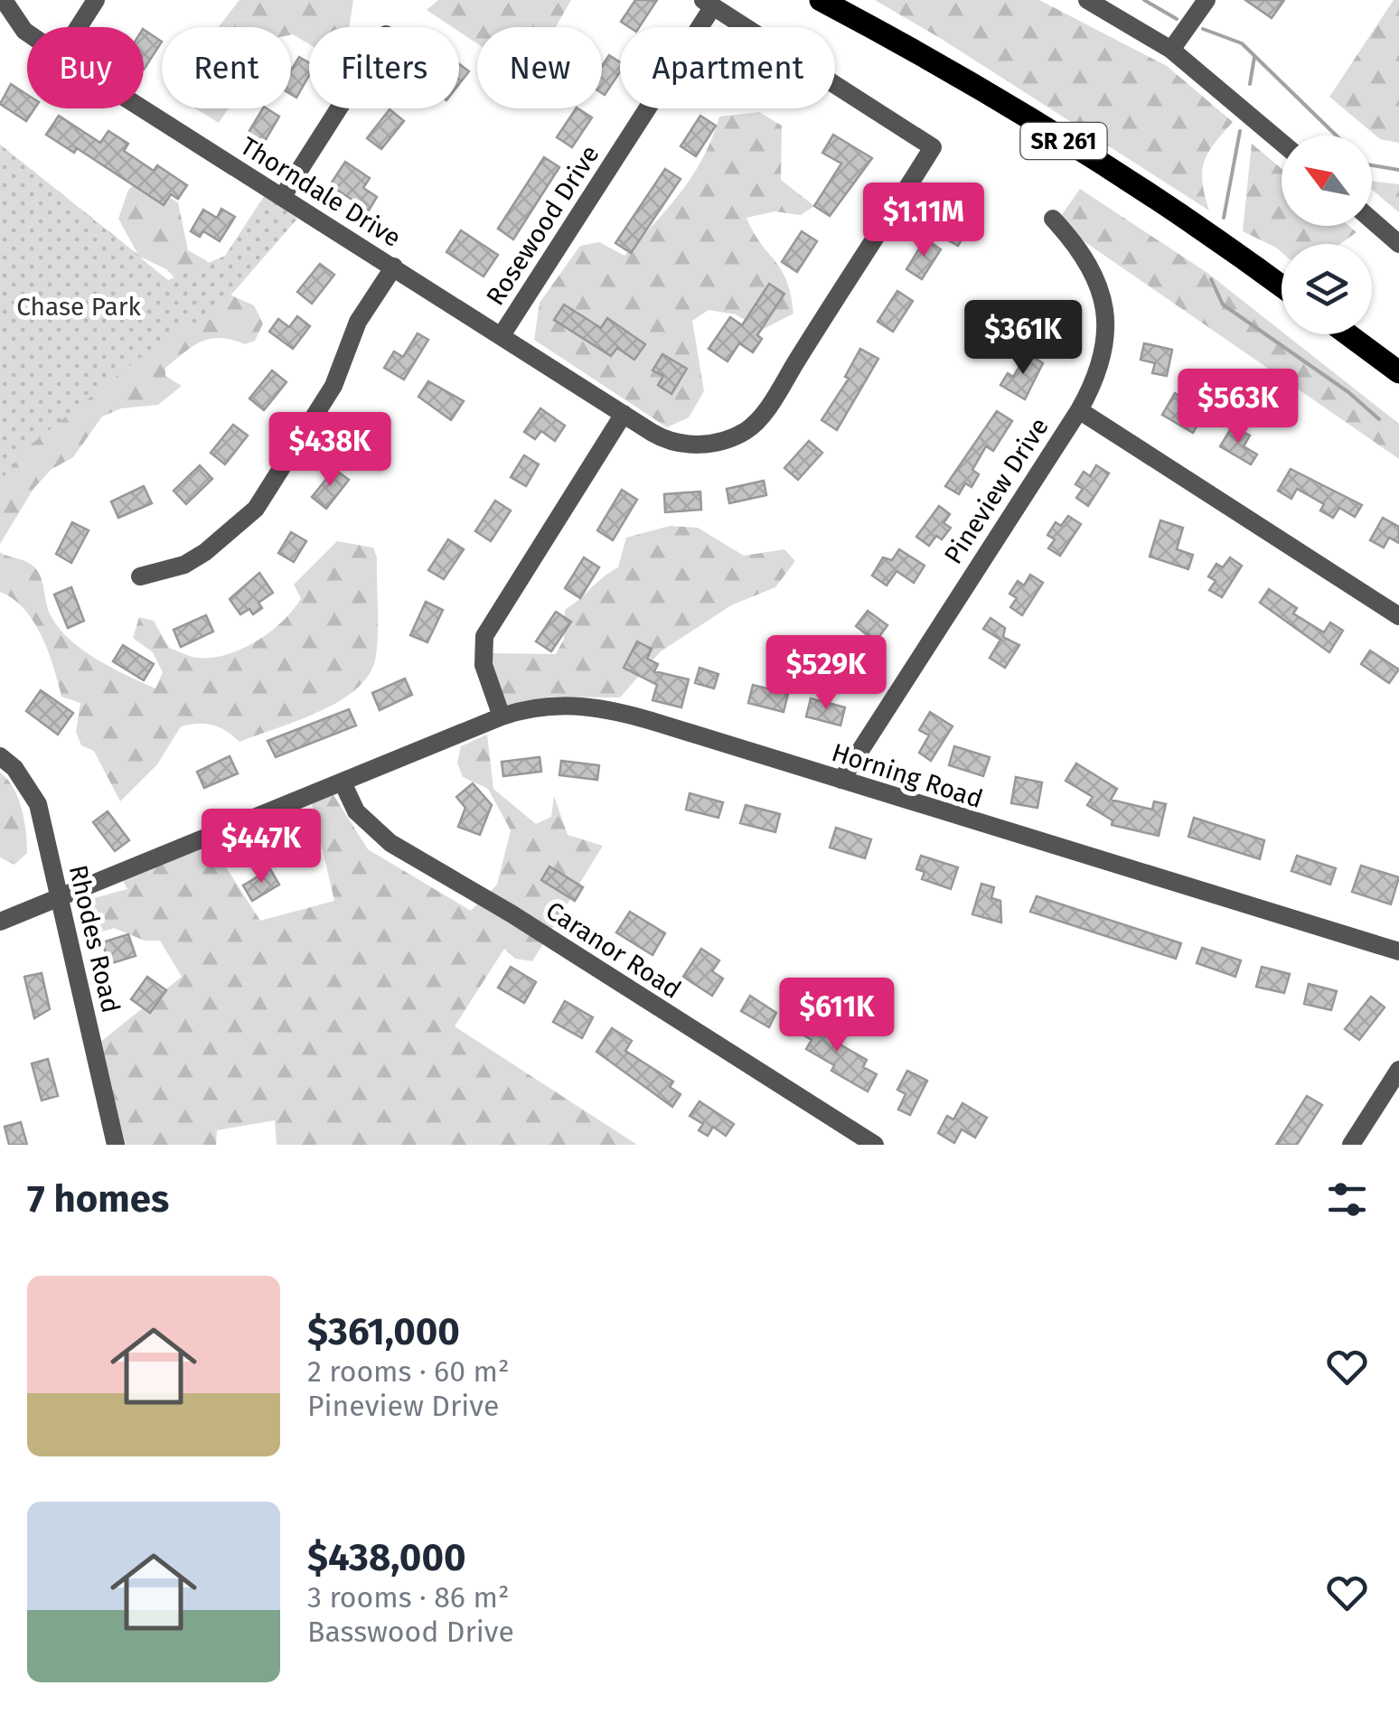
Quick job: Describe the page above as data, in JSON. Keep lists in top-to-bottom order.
{
  "streets": {
    "main road": ["SR 261"],
    "street": [
      "Thorndale Drive",
      "Rosewood Drive",
      "Pineview Drive",
      "Horning Road",
      "Rhodes Road",
      "Caranor Road"
    ]
  },
  "crossings": [
    ["Thorndale Drive", "Rosewood Drive"],
    ["Pineview Drive", "Horning Road"],
    ["Horning Road", "Rhodes Road"],
    ["Horning Road", "Caranor Road"]
  ],
  "parks": ["Chase Park"],
  "north": "top left",
  "page": {
    "chip": [
      "Buy",
      "Rent",
      "Filters",
      "New",
      "Apartment"
    ],
    "price": [
      "$1.11M",
      "$361K",
      "$563K",
      "$438K",
      "$529K",
      "$447K",
      "$611K"
    ],
    "heading": "7 homes",
    "list": [
      {
        "name": "$361,000",
        "note": "2 rooms · 60 m² · Pineview Drive"
      },
      {
        "name": "$438,000",
        "note": "3 rooms · 86 m² · Basswood Drive"
      }
    ]
  }
}
